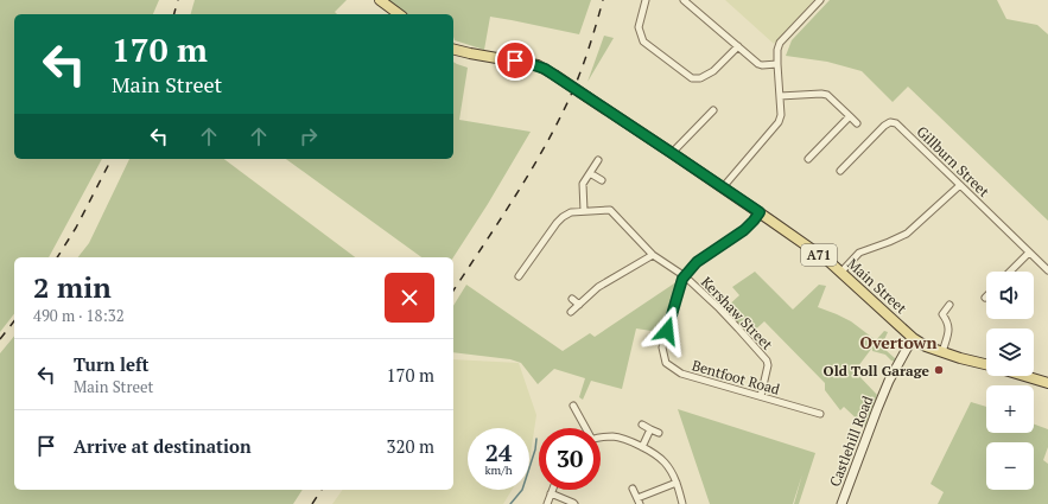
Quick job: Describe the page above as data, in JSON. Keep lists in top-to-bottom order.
{
  "streets": {
    "main road": ["A71", "Main Street", "Castlehill Road"],
    "street": ["Gillburn Street", "Kershaw Street", "Bentfoot Road"]
  },
  "crossings": [
    ["Main Street", "Bentfoot Road"],
    ["Main Street", "Castlehill Road"],
    ["Kershaw Street", "Bentfoot Road"]
  ],
  "districts": ["Overtown"],
  "places": ["Old Toll Garage"],
  "page": {
    "turn": ["170 m", "Main Street"],
    "heading": ["2 min", "490 m · 18:32"],
    "map_buttons": ["+", "−"],
    "list": [
      {
        "name": "Turn left",
        "note": "Main Street",
        "value": "170 m"
      },
      {
        "name": "Arrive at destination",
        "value": "320 m"
      }
    ],
    "speed": "24 km/h",
    "limit": "30"
  }
}
